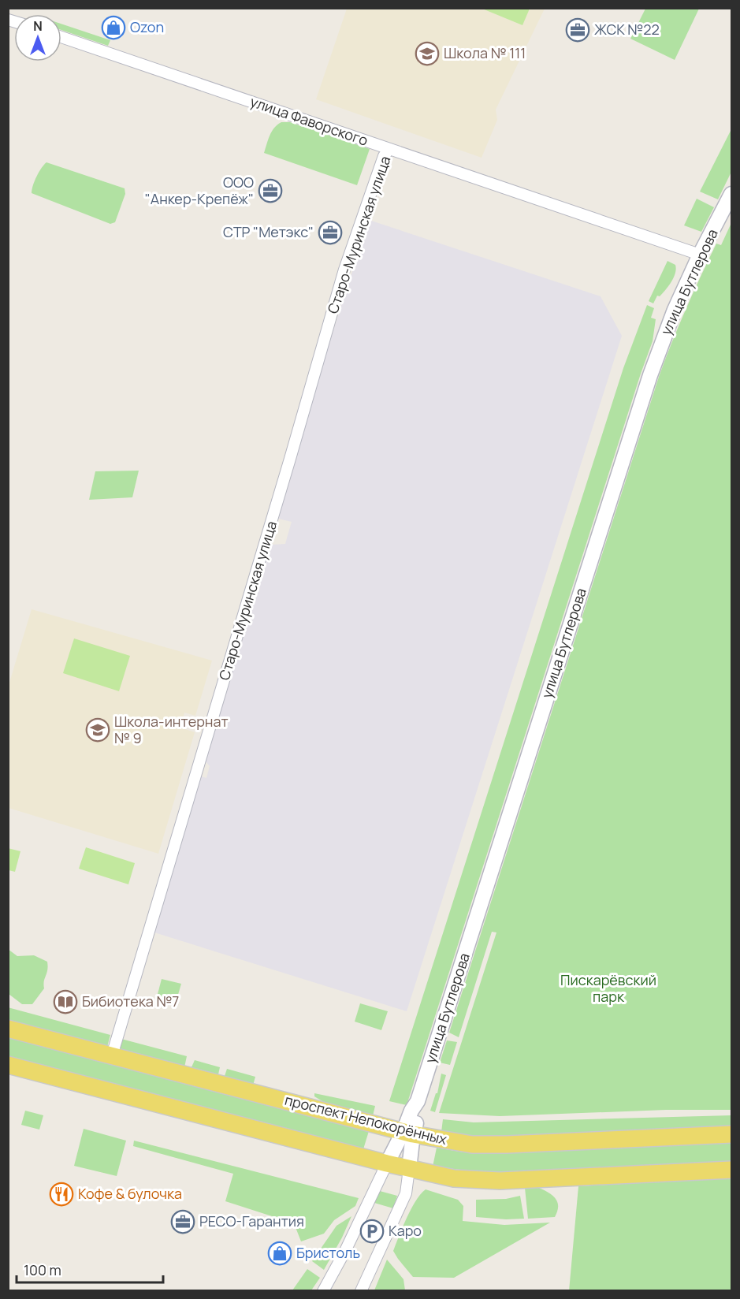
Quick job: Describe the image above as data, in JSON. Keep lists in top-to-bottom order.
{
  "streets": {
    "main road": ["проспект Непокорённых"],
    "street": ["улица Фаворского", "Старо-Муринская улица", "улица Бутлерова"]
  },
  "crossings": [
    ["улица Фаворского", "Старо-Муринская улица"],
    ["улица Фаворского", "улица Бутлерова"],
    ["Старо-Муринская улица", "проспект Непокорённых"],
    ["улица Бутлерова", "проспект Непокорённых"]
  ],
  "parks": ["Пискарёвский парк"],
  "places": {
    "shop": ["Ozon", "Бристоль"],
    "office": [
      "ЖСК №22",
      "ООО \"Анкер-Крепёж\"",
      "СТР \"Метэкс\"",
      "РЕСО-Гарантия"
    ],
    "school or university": ["Школа № 111", "Школа-интернат № 9"],
    "library": ["Бибиотека №7"],
    "restaurant": ["Кофе & булочка"],
    "parking": ["Каро"]
  },
  "scale_bar": "100 m",
  "north": "top"
}
